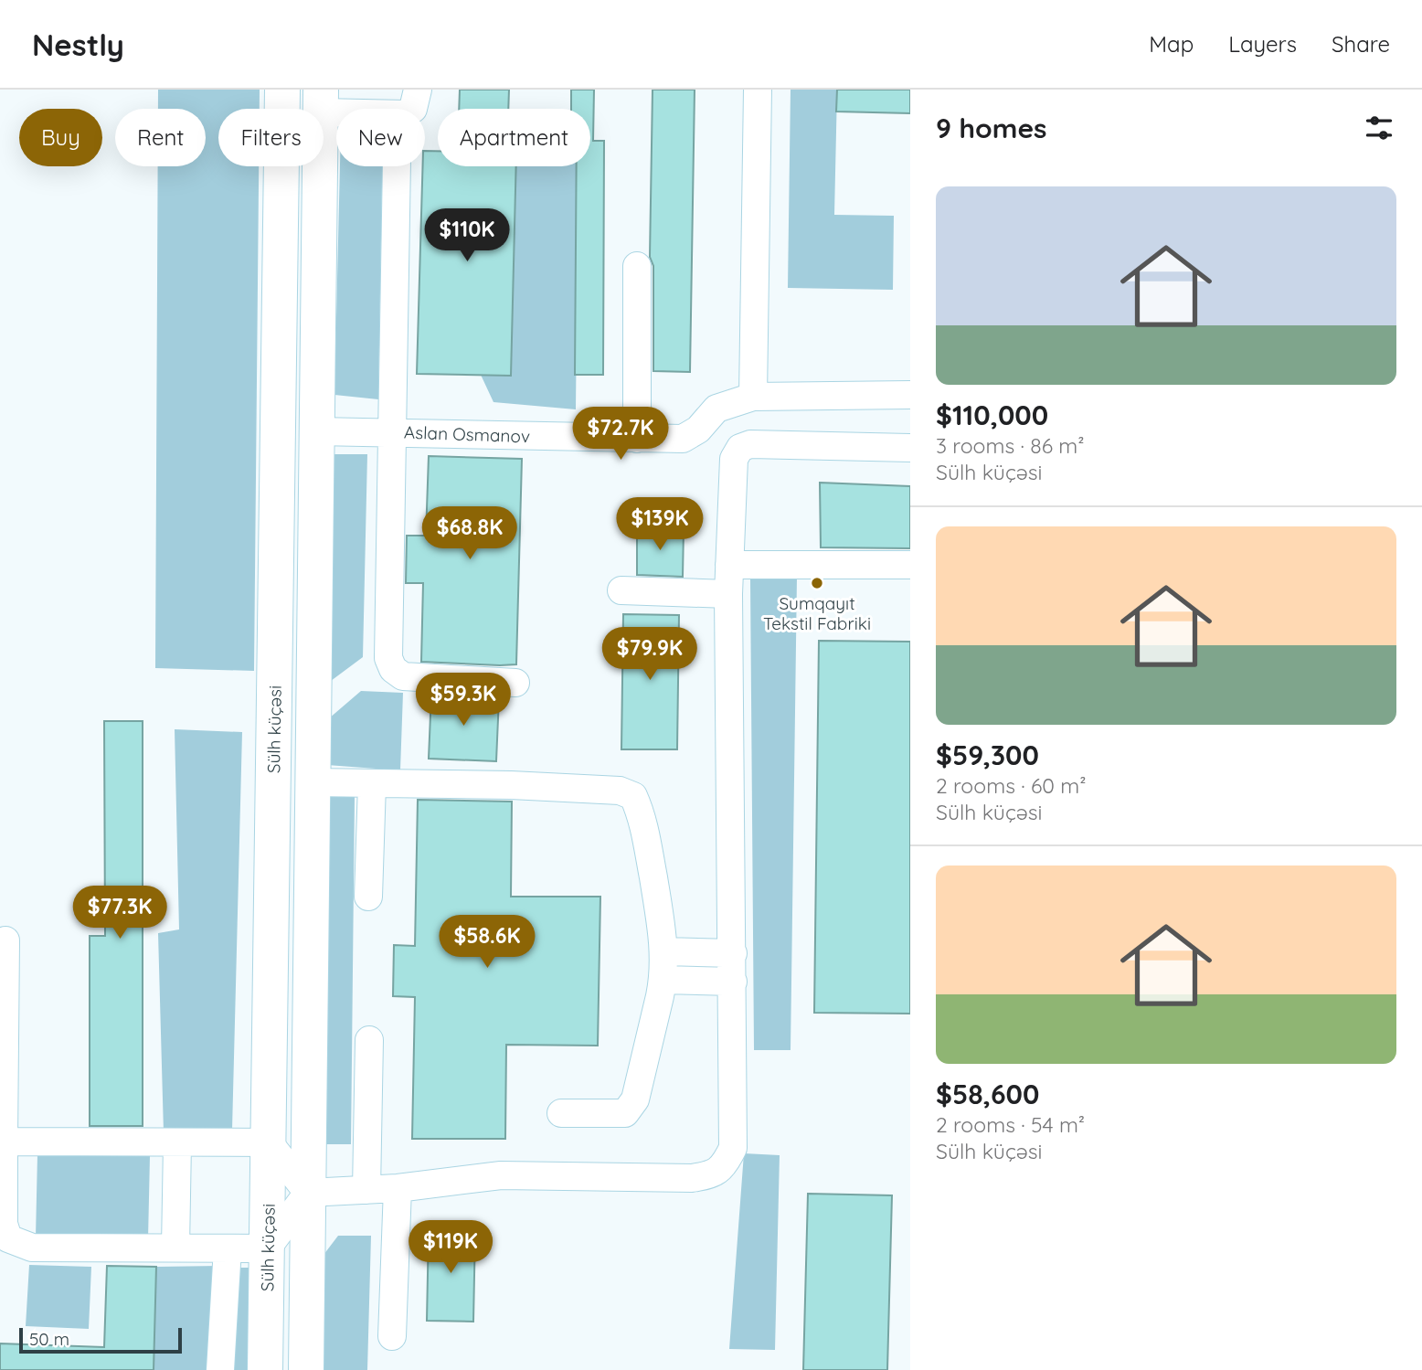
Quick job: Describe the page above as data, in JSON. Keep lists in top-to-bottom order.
{
  "streets": {
    "highway": ["Sülh küçəsi"],
    "street": ["Aslan Osmanov"]
  },
  "places": ["Sumqayıt Tekstil Fabriki"],
  "scale_bar": "50 m",
  "page": {
    "header": "Nestly",
    "nav": ["Map", "Layers", "Share"],
    "heading": "9 homes",
    "chip": [
      "Buy",
      "Rent",
      "Filters",
      "New",
      "Apartment"
    ],
    "list": [
      {
        "name": "$110,000",
        "note": "3 rooms · 86 m² · Sülh küçəsi"
      },
      {
        "name": "$59,300",
        "note": "2 rooms · 60 m² · Sülh küçəsi"
      },
      {
        "name": "$58,600",
        "note": "2 rooms · 54 m² · Sülh küçəsi"
      }
    ],
    "price": [
      "$110K",
      "$72.7K",
      "$139K",
      "$68.8K",
      "$79.9K",
      "$59.3K",
      "$77.3K",
      "$58.6K",
      "$119K"
    ],
    "scale": "50 m"
  }
}
